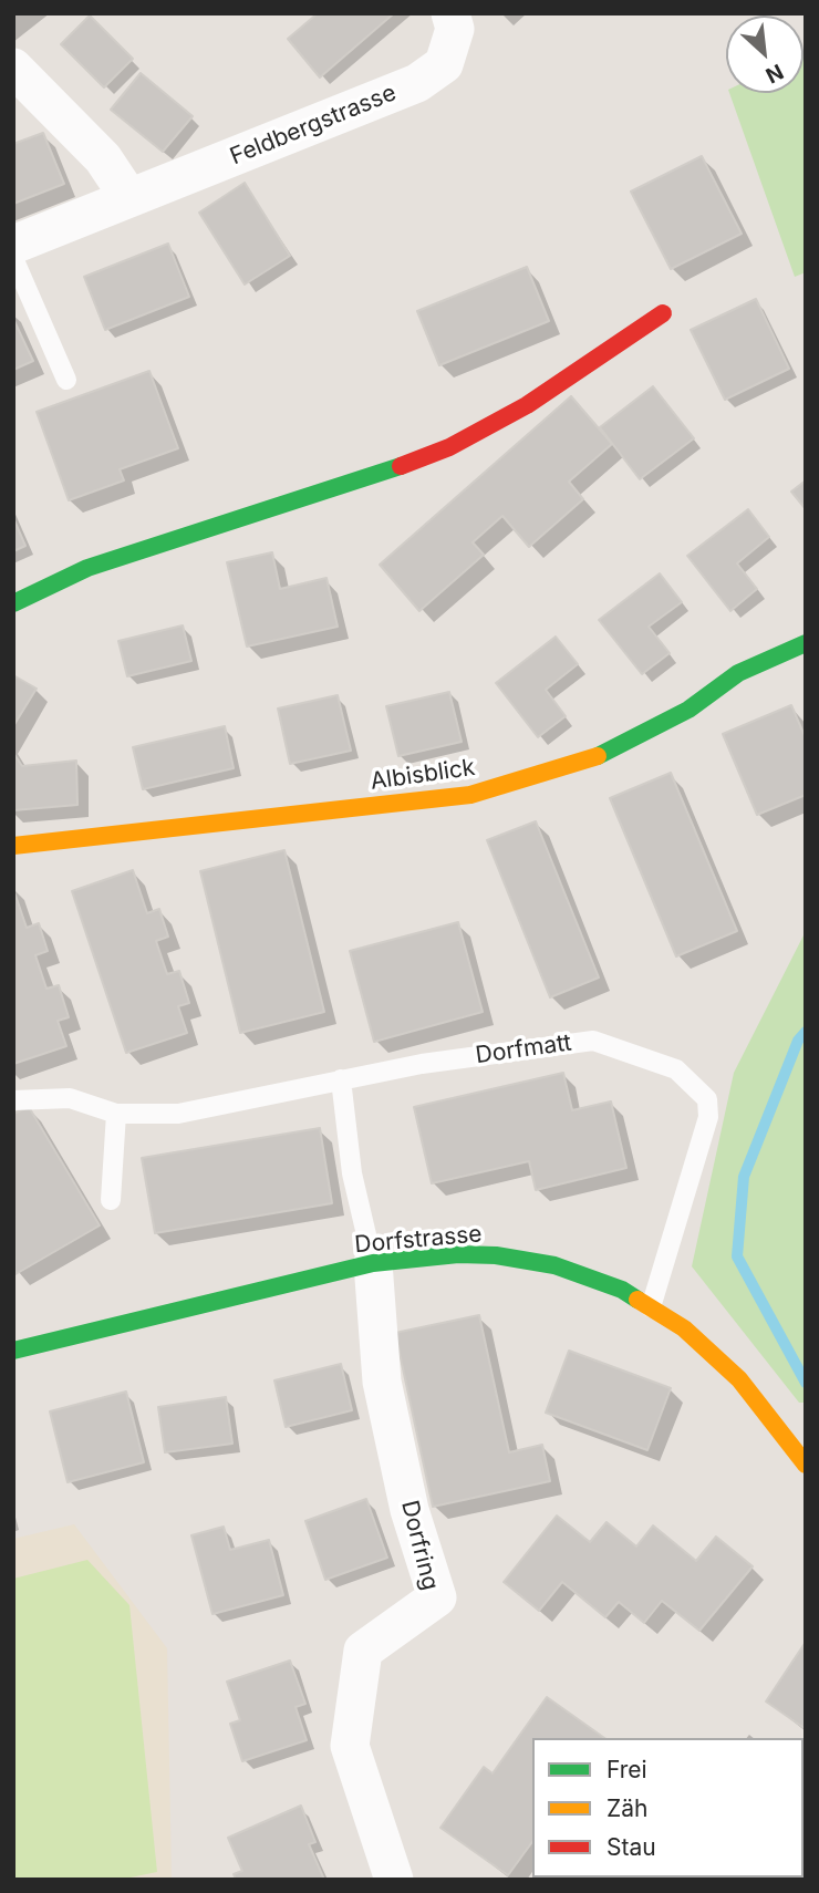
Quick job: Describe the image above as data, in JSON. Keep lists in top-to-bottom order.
{
  "streets": {
    "street": [
      "Feldbergstrasse",
      "Albisblick",
      "Dorfstrasse",
      "Dorfring"
    ],
    "lane": ["Dorfmatt"]
  },
  "crossings": [
    ["Dorfmatt", "Dorfstrasse"],
    ["Dorfstrasse", "Dorfring"]
  ],
  "legend": ["Frei", "Zäh", "Stau"],
  "north": "bottom right"
}
